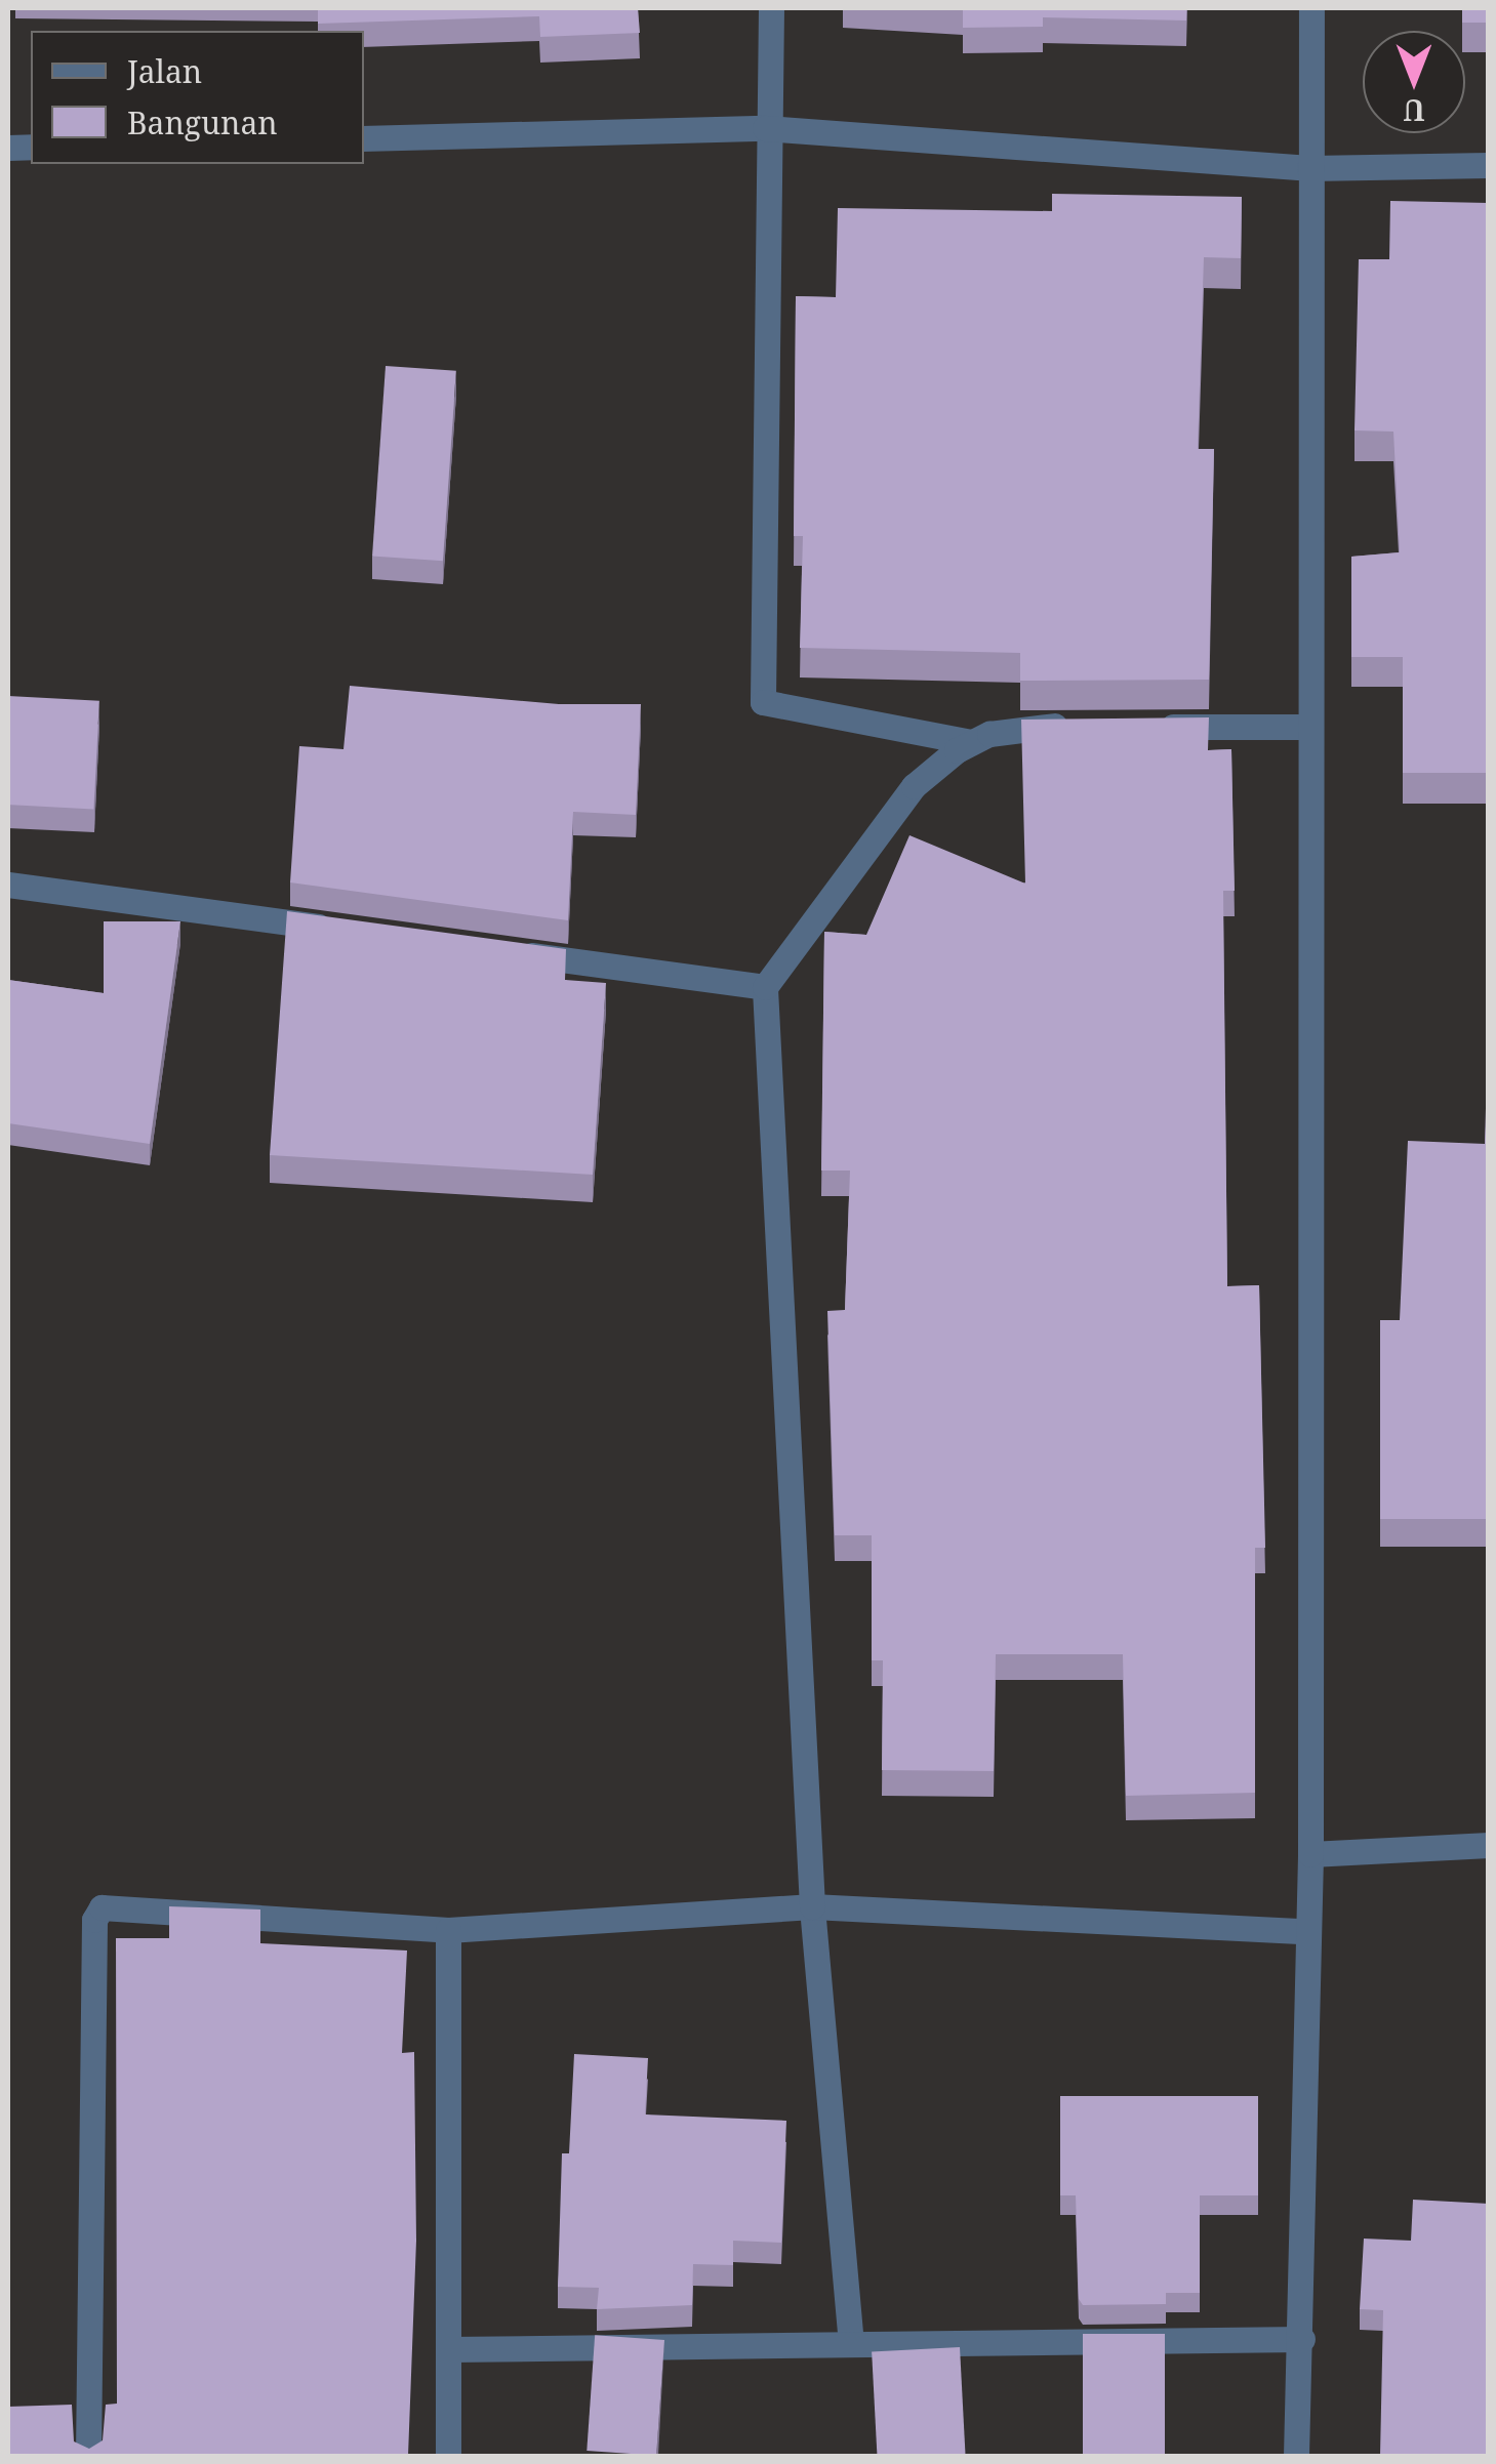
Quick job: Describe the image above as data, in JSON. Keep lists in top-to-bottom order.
{
  "legend": ["Jalan", "Bangunan"],
  "north": "bottom"
}
